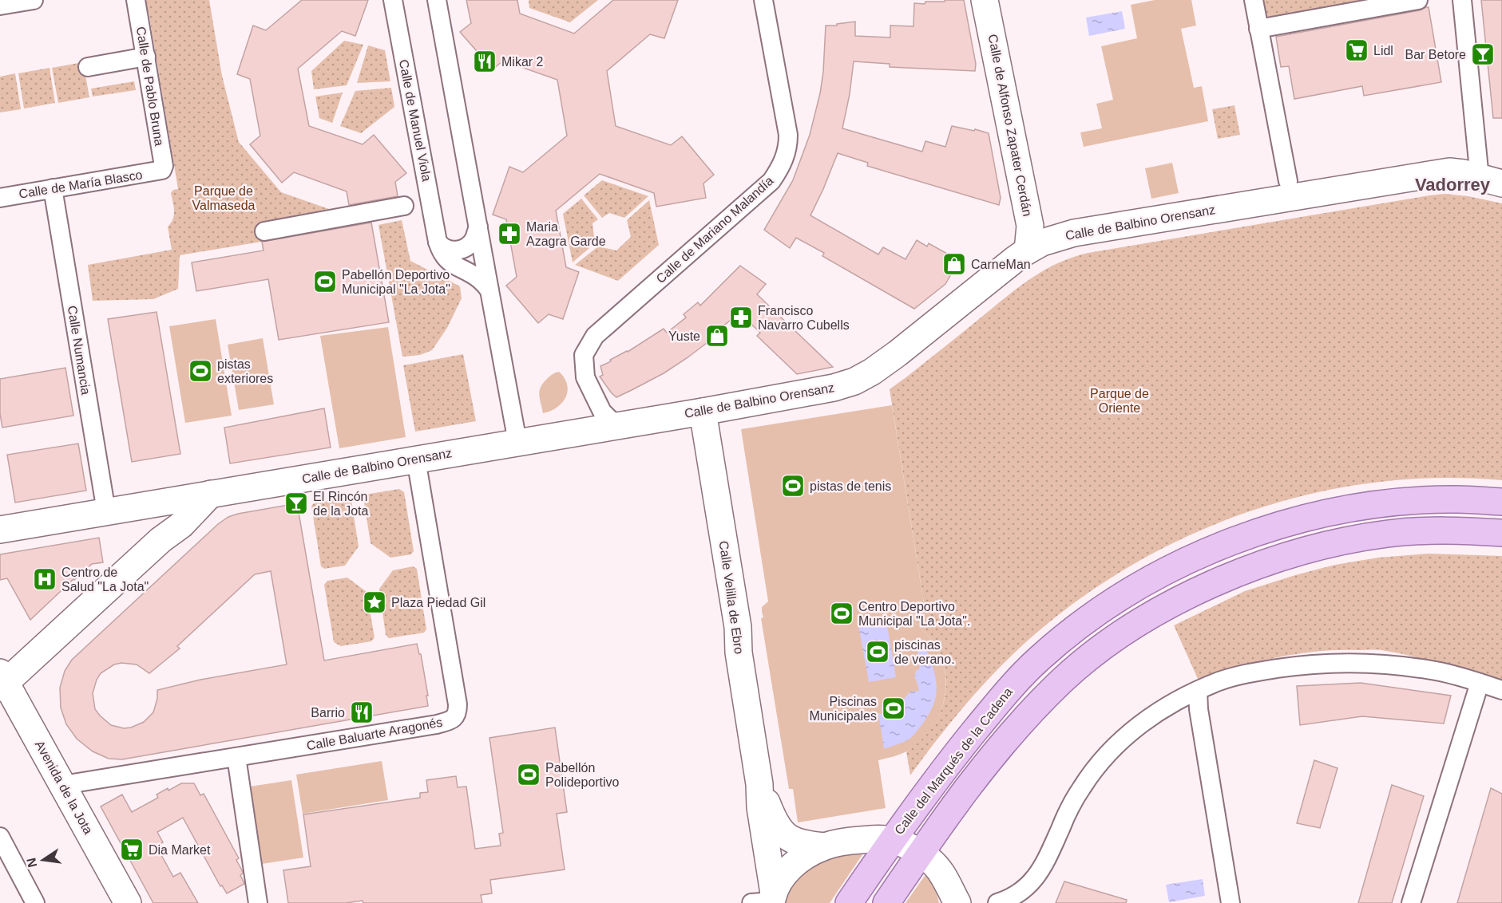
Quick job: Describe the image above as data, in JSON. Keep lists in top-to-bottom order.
{
  "streets": {
    "main road": ["Calle del Marqués de la Cadena"],
    "street": [
      "Calle de Pablo Bruna",
      "Calle de Manuel Viola",
      "Calle de Alfonso Zapater Cerdán",
      "Calle de María Blasco",
      "Calle de Balbino Orensanz",
      "Calle de Mariano Malandía",
      "Calle Numancia",
      "Calle Velilla de Ebro",
      "Calle Baluarte Aragonés",
      "Avenida de la Jota"
    ]
  },
  "crossings": [
    ["Calle de Pablo Bruna", "Calle de María Blasco"],
    ["Calle de Alfonso Zapater Cerdán", "Calle de Balbino Orensanz"],
    ["Calle de María Blasco", "Calle Numancia"],
    ["Calle de Balbino Orensanz", "Calle de Mariano Malandía"],
    ["Calle de Balbino Orensanz", "Calle Numancia"],
    ["Calle de Balbino Orensanz", "Calle Velilla de Ebro"],
    ["Calle de Balbino Orensanz", "Calle Baluarte Aragonés"],
    ["Calle Baluarte Aragonés", "Avenida de la Jota"]
  ],
  "districts": ["Vadorrey"],
  "parks": ["Parque de Valmaseda", "Parque de Oriente"],
  "places": {
    "supermarket": ["Lidl", "Dia Market"],
    "bar": ["Bar Betore", "El Rincón de la Jota"],
    "restaurant": ["Mikar 2", "Barrio"],
    "pharmacy": ["Maria Azagra Garde", "Francisco Navarro Cubells"],
    "shop": ["CarneMan", "Yuste"],
    "sports": [
      "Pabellón Deportivo Municipal \"La Jota\"",
      "pistas exteriores",
      "pistas de tenis",
      "Centro Deportivo Municipal \"La Jota\".",
      "piscinas de verano.",
      "Piscinas Municipales",
      "Pabellón Polideportivo"
    ],
    "hospital": ["Centro de Salud \"La Jota\""],
    "place": ["Plaza Piedad Gil"]
  },
  "north": "left"
}
